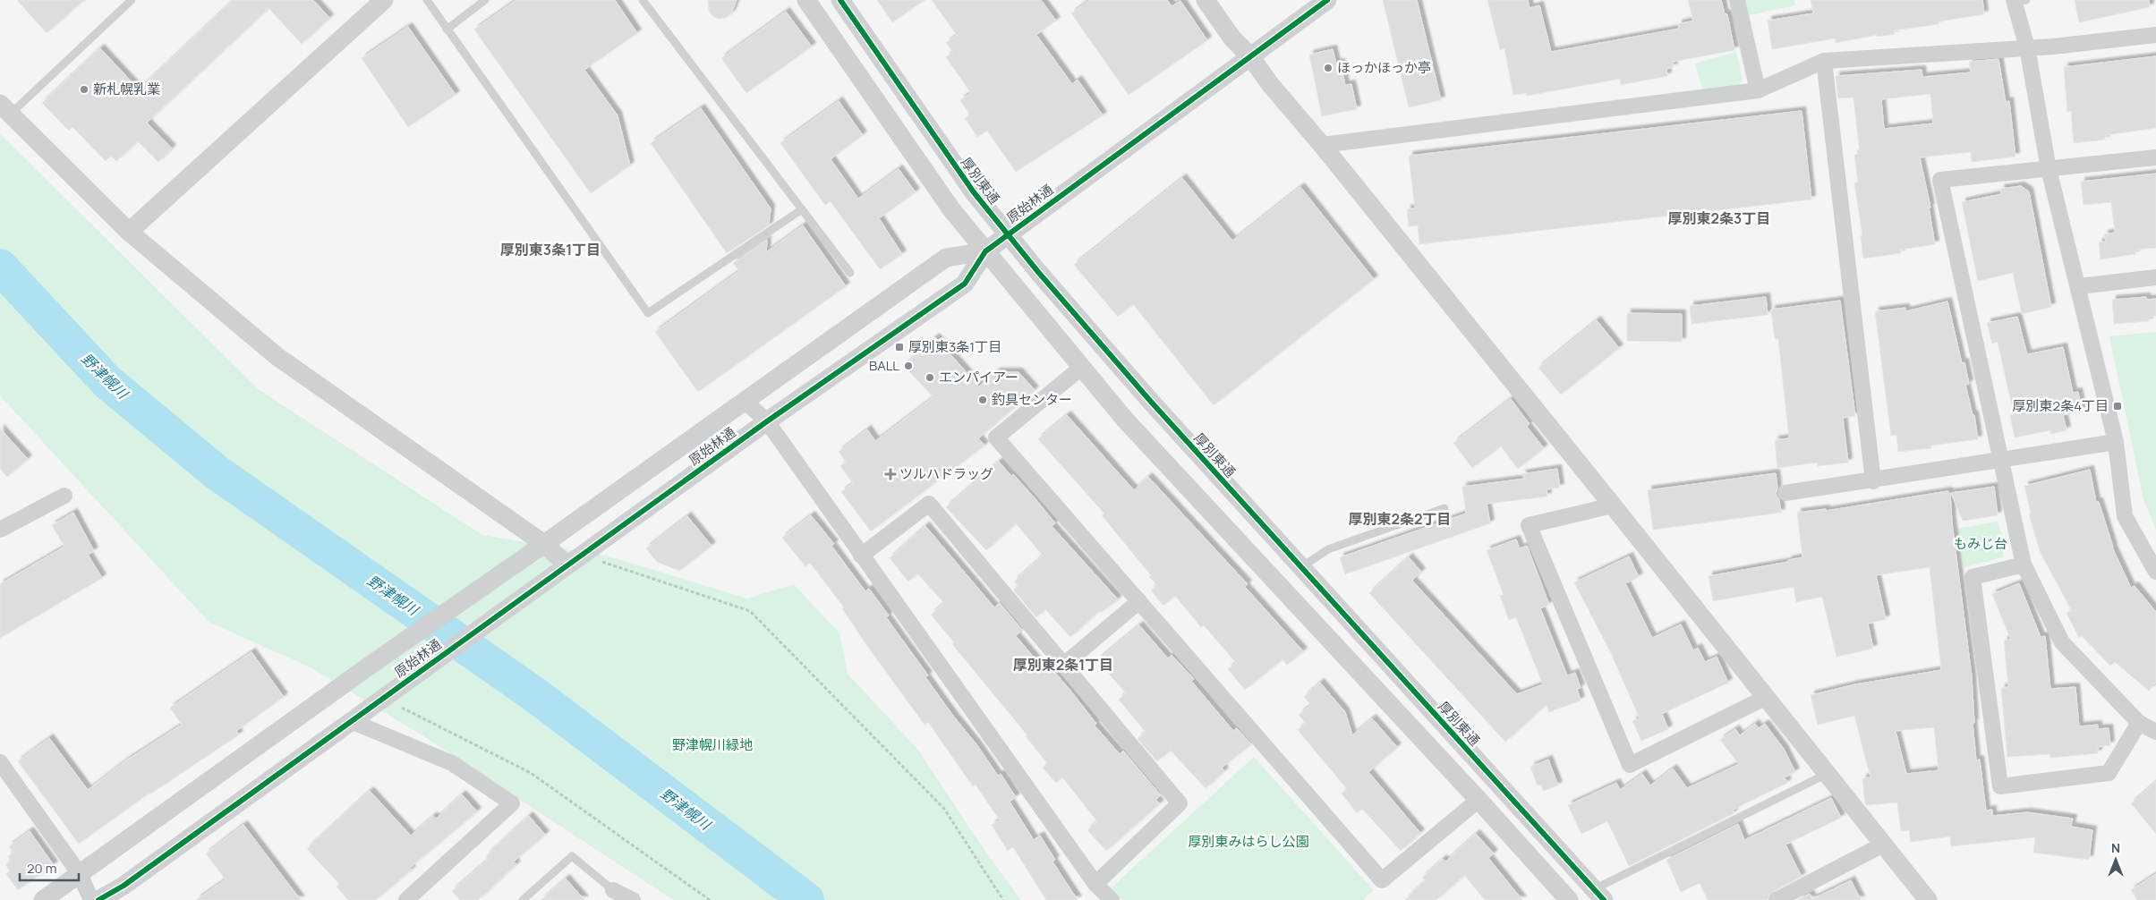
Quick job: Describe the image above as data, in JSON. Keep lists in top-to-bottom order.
{
  "streets": {
    "street": ["厚別東通", "原始林通"]
  },
  "crossings": [
    ["厚別東通", "原始林通"]
  ],
  "districts": [
    "厚別東2条3丁目",
    "厚別東3条1丁目",
    "厚別東2条2丁目",
    "厚別東2条1丁目"
  ],
  "water": ["野津幌川"],
  "parks": ["もみじ台", "野津幌川緑地", "厚別東みはらし公園"],
  "places": {
    "other": [
      "ほっかほっか亭",
      "新札幌乳業",
      "BALL",
      "エンパイアー",
      "釣具センター"
    ],
    "transit": ["厚別東3条1丁目", "厚別東2条4丁目"],
    "health": ["ツルハドラッグ"]
  },
  "scale_bar": "20 m",
  "north": "top"
}
